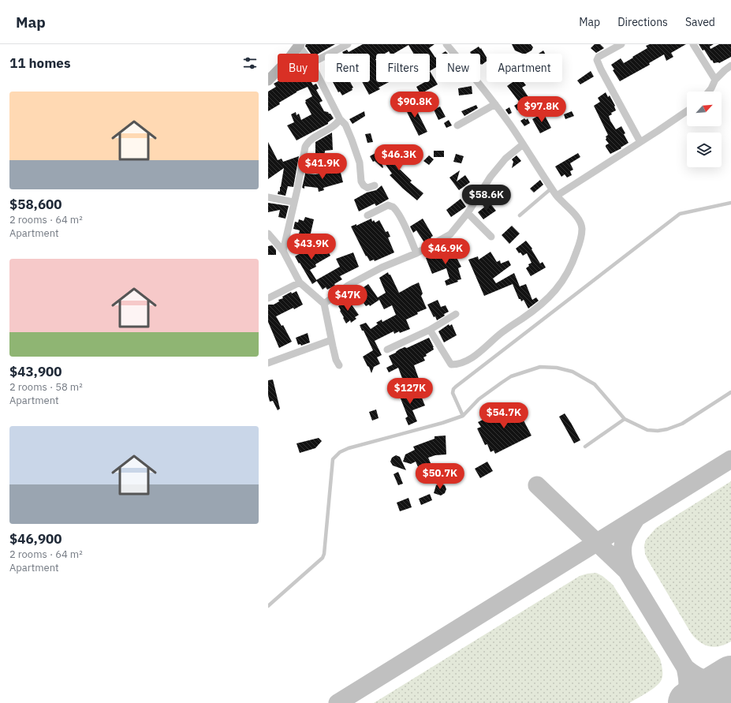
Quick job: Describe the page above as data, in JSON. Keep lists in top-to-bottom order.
{
  "north": "top right",
  "page": {
    "header": "Map",
    "nav": ["Map", "Directions", "Saved"],
    "heading": "11 homes",
    "chip": [
      "Buy",
      "Rent",
      "Filters",
      "New",
      "Apartment"
    ],
    "list": [
      {
        "name": "$58,600",
        "note": "2 rooms · 64 m² · Apartment"
      },
      {
        "name": "$43,900",
        "note": "2 rooms · 58 m² · Apartment"
      },
      {
        "name": "$46,900",
        "note": "2 rooms · 64 m² · Apartment"
      }
    ],
    "price": [
      "$90.8K",
      "$97.8K",
      "$46.3K",
      "$41.9K",
      "$58.6K",
      "$43.9K",
      "$46.9K",
      "$47K",
      "$127K",
      "$54.7K",
      "$50.7K"
    ]
  }
}
